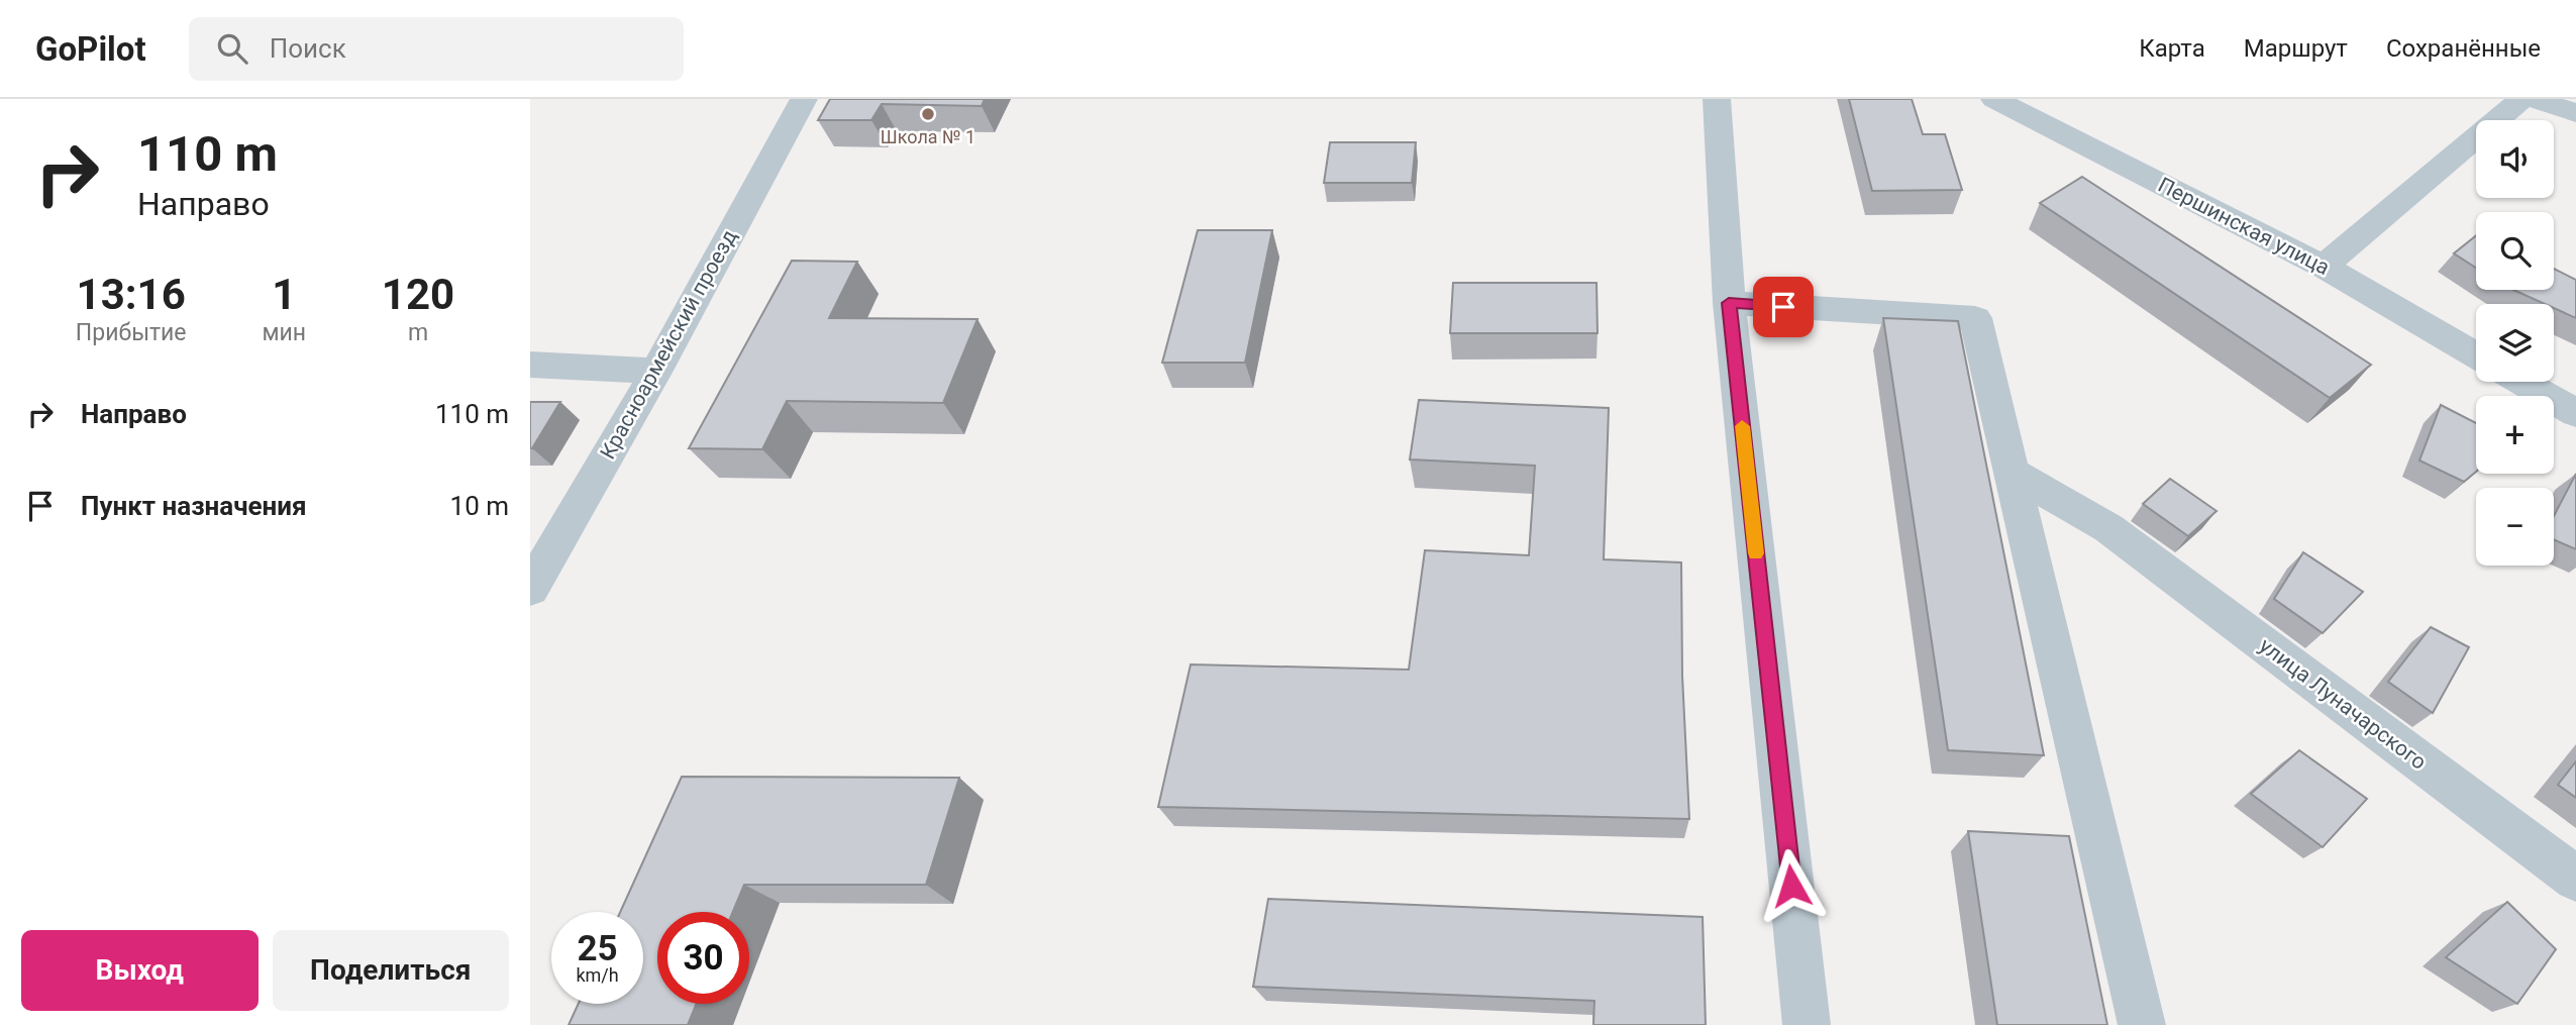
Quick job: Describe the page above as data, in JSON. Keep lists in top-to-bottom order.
{
  "streets": {
    "street": ["Першинская улица", "Красноармейский проезд", "улица Луначарского"]
  },
  "places": ["Школа № 1"],
  "page": {
    "header": "GoPilot",
    "search": "Поиск",
    "nav": ["Карта", "Маршрут", "Сохранённые"],
    "turn": ["110 m", "Направо"],
    "map_buttons": ["+", "−"],
    "eta": [
      "13:16",
      "Прибытие",
      "1",
      "мин",
      "120",
      "m"
    ],
    "list": [
      {
        "name": "Направо",
        "value": "110 m"
      },
      {
        "name": "Пункт назначения",
        "value": "10 m"
      }
    ],
    "speed": "25 km/h",
    "limit": "30",
    "buttons": ["Выход", "Поделиться"]
  }
}
